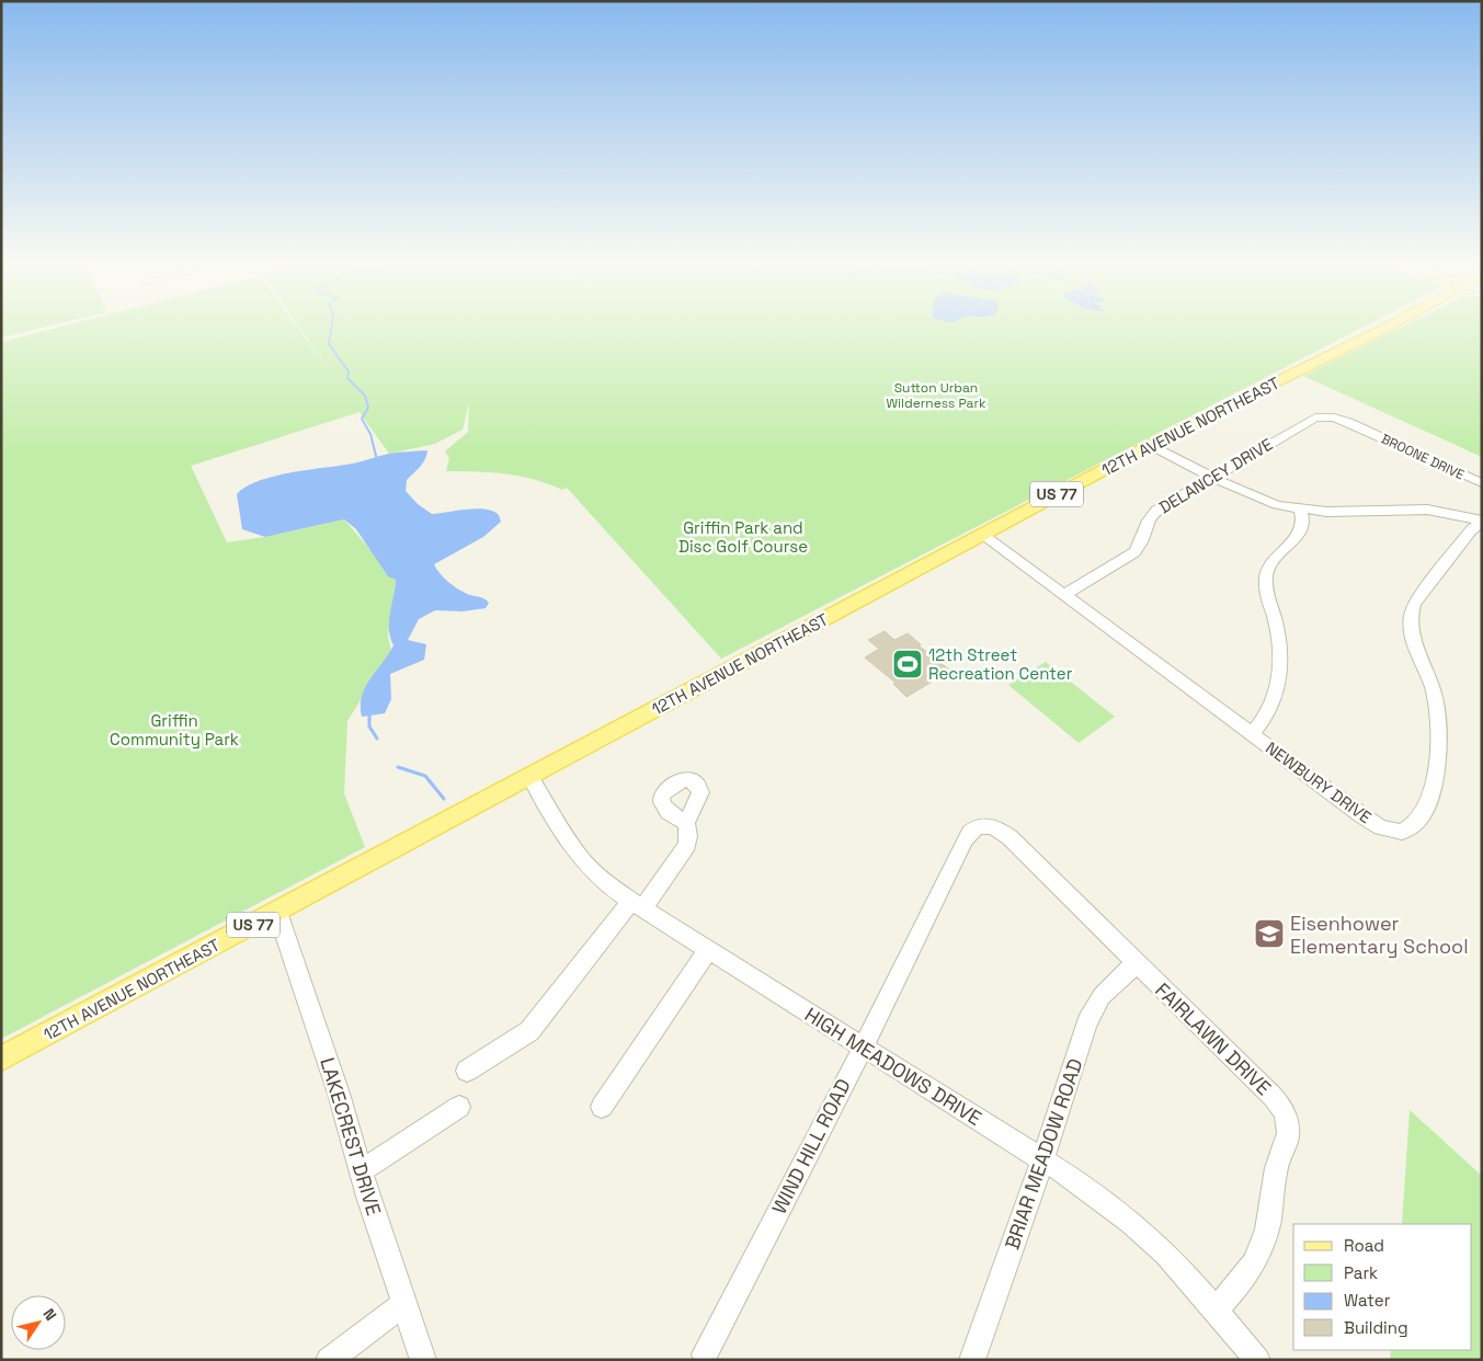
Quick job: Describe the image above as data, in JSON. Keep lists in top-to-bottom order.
{
  "streets": {
    "main road": ["12TH AVENUE NORTHEAST", "US 77"],
    "street": [
      "BROONE DRIVE",
      "DELANCEY DRIVE",
      "NEWBURY DRIVE",
      "FAIRLAWN DRIVE",
      "HIGH MEADOWS DRIVE",
      "LAKECREST DRIVE",
      "WIND HILL ROAD",
      "BRIAR MEADOW ROAD"
    ]
  },
  "crossings": [
    ["12TH AVENUE NORTHEAST", "NEWBURY DRIVE"],
    ["12TH AVENUE NORTHEAST", "HIGH MEADOWS DRIVE"],
    ["12TH AVENUE NORTHEAST", "LAKECREST DRIVE"],
    ["BROONE DRIVE", "DELANCEY DRIVE"],
    ["DELANCEY DRIVE", "NEWBURY DRIVE"],
    ["FAIRLAWN DRIVE", "HIGH MEADOWS DRIVE"],
    ["FAIRLAWN DRIVE", "WIND HILL ROAD"],
    ["FAIRLAWN DRIVE", "BRIAR MEADOW ROAD"],
    ["HIGH MEADOWS DRIVE", "WIND HILL ROAD"],
    ["HIGH MEADOWS DRIVE", "BRIAR MEADOW ROAD"]
  ],
  "parks": ["Sutton Urban Wilderness Park", "Griffin Park and Disc Golf Course", "Griffin Community Park"],
  "places": {
    "sports": ["12th Street Recreation Center"],
    "school or university": ["Eisenhower Elementary School"]
  },
  "legend": [
    "Road",
    "Park",
    "Water",
    "Building"
  ],
  "north": "top right"
}
